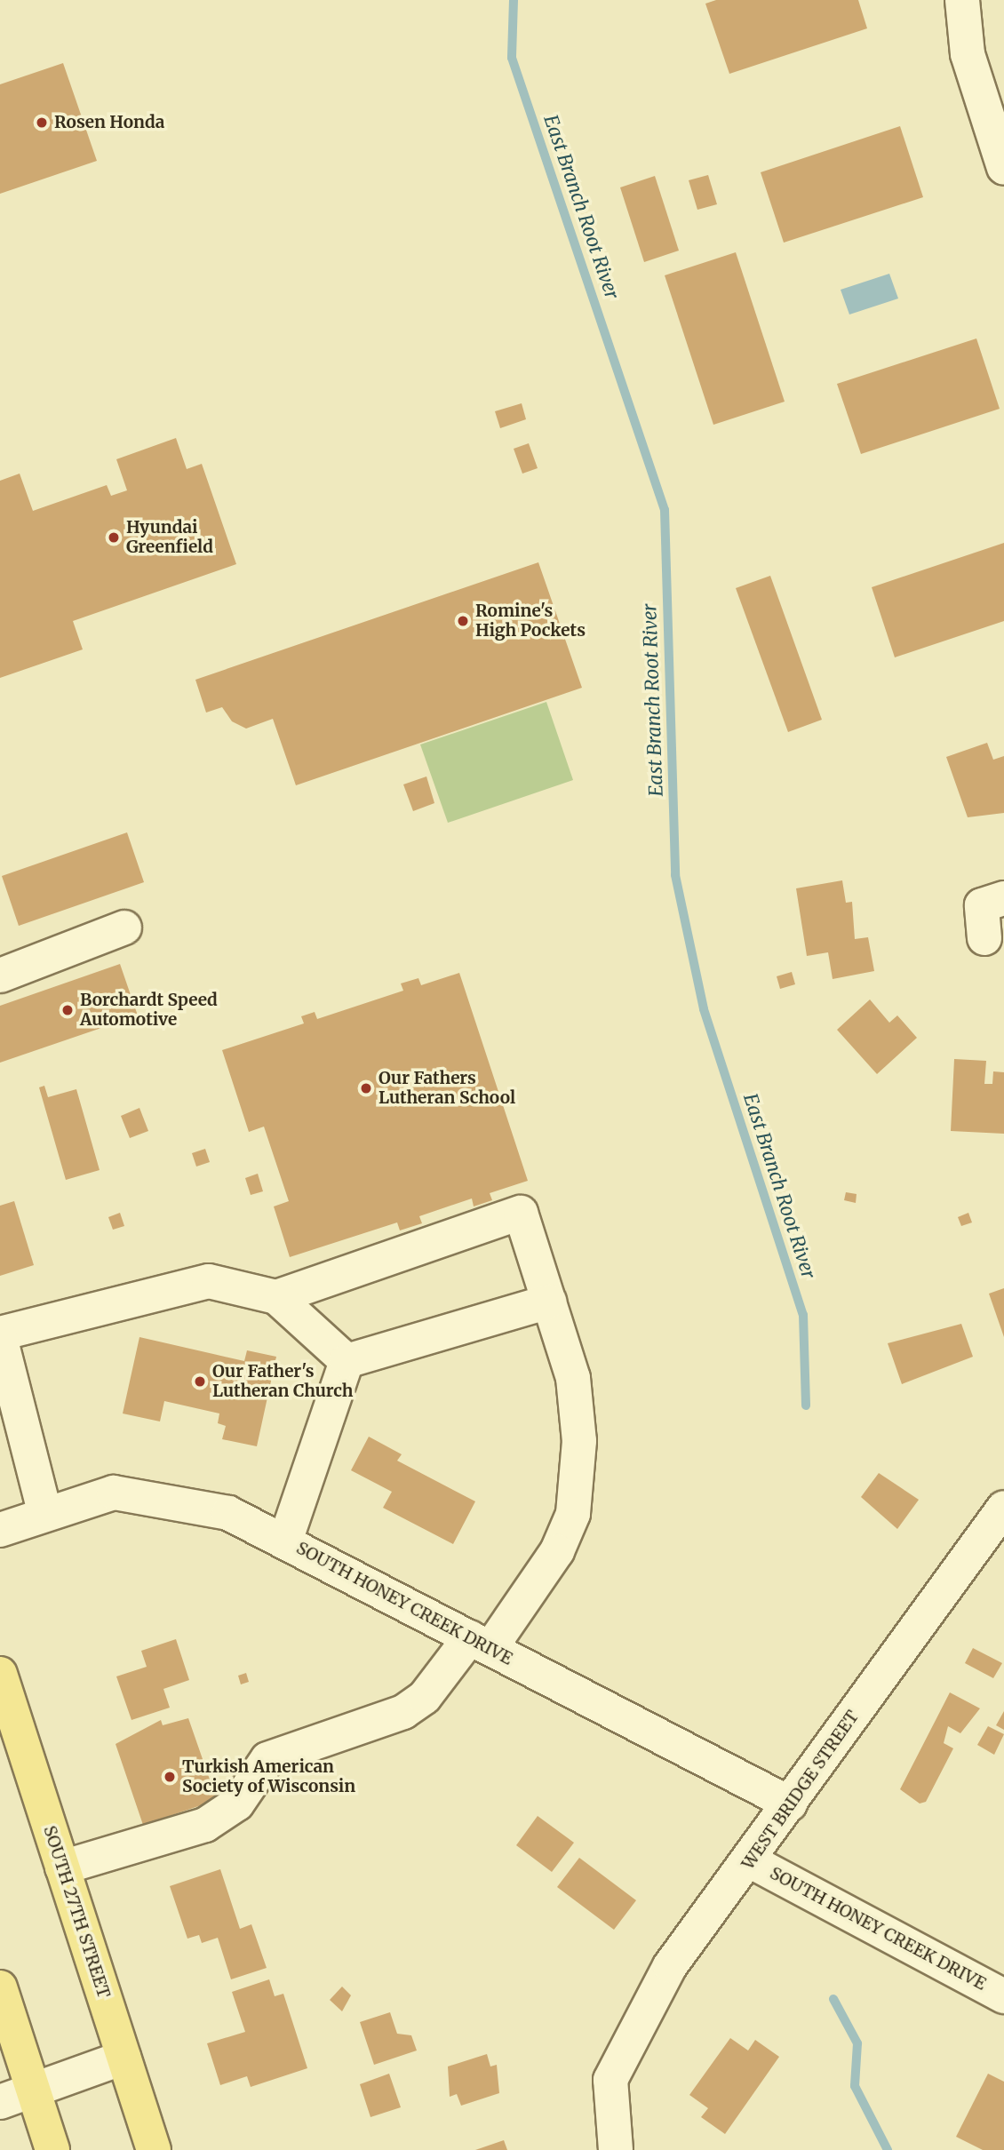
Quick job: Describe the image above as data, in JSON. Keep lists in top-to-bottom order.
{
  "streets": {
    "main road": ["SOUTH 27TH STREET"],
    "street": ["SOUTH HONEY CREEK DRIVE", "WEST BRIDGE STREET"]
  },
  "crossings": [
    ["SOUTH HONEY CREEK DRIVE", "WEST BRIDGE STREET"]
  ],
  "water": ["East Branch Root River"],
  "places": [
    "Rosen Honda",
    "Hyundai Greenfield",
    "Romine's High Pockets",
    "Borchardt Speed Automotive",
    "Our Fathers Lutheran School",
    "Our Father's Lutheran Church",
    "Turkish American Society of Wisconsin"
  ]
}
